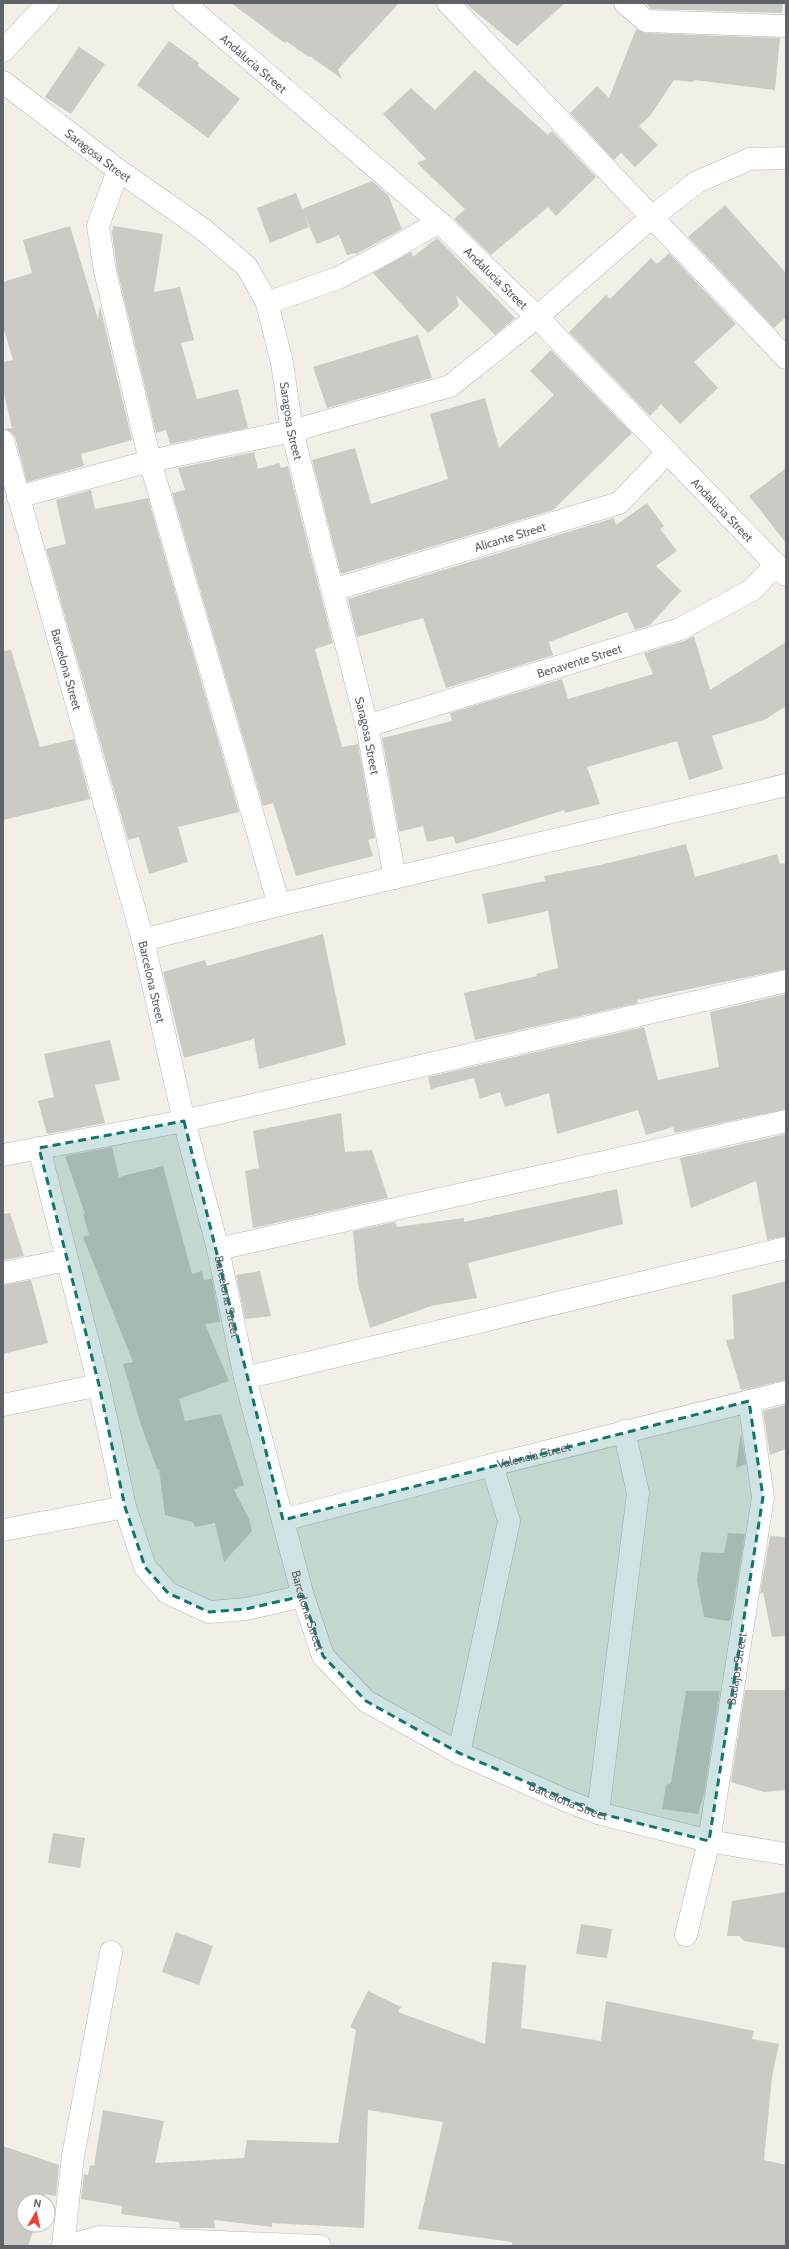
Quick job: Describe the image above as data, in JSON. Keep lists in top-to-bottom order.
{
  "streets": {
    "street": [
      "Andalucia Street",
      "Saragosa Street",
      "Alicante Street",
      "Benavente Street",
      "Barcelona Street",
      "Valencia Street",
      "Badajos Street"
    ]
  },
  "crossings": [
    ["Andalucia Street", "Alicante Street"],
    ["Andalucia Street", "Benavente Street"],
    ["Saragosa Street", "Alicante Street"],
    ["Saragosa Street", "Benavente Street"],
    ["Barcelona Street", "Valencia Street"],
    ["Barcelona Street", "Badajos Street"],
    ["Valencia Street", "Badajos Street"]
  ],
  "north": "top"
}
